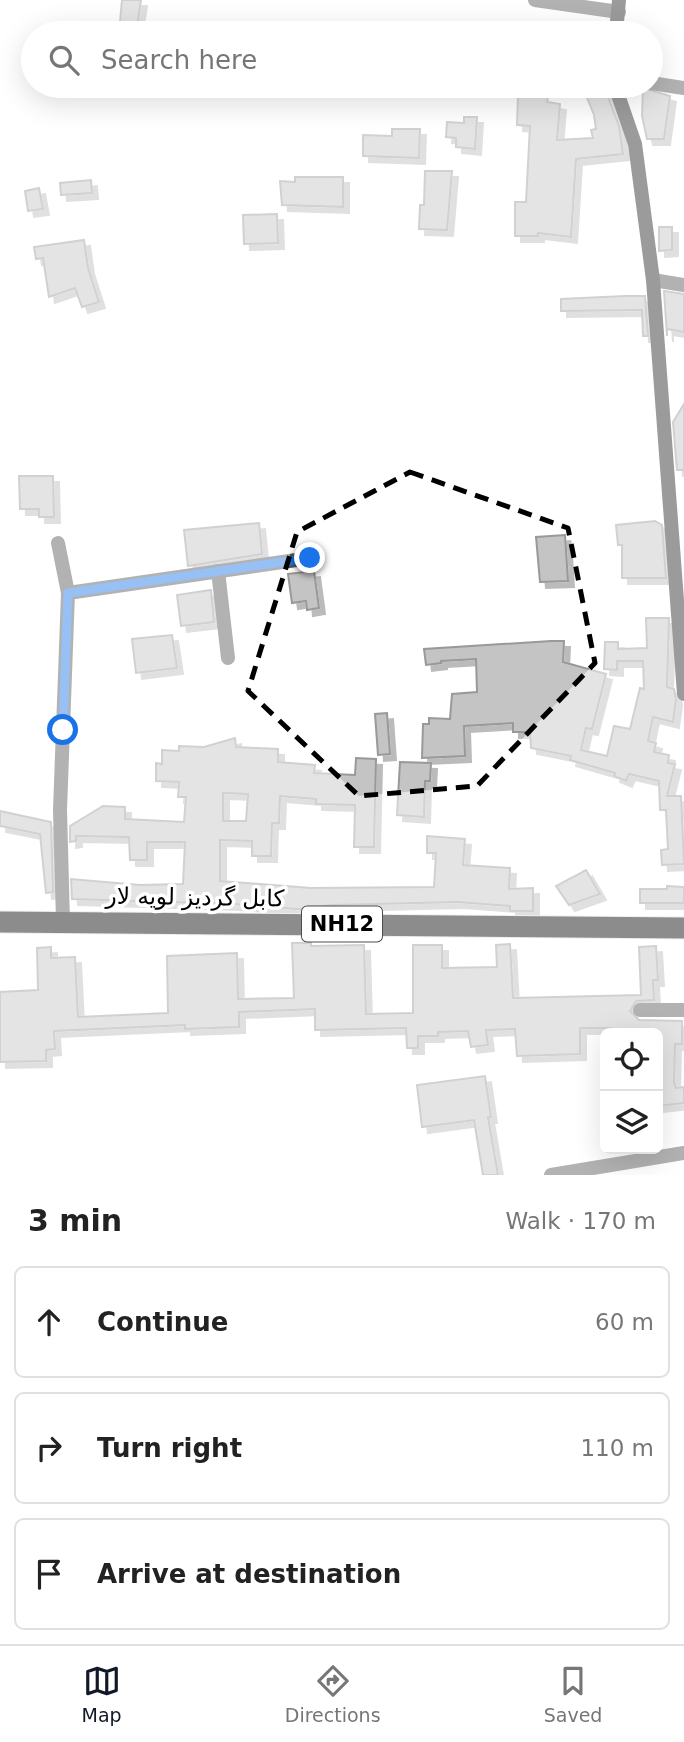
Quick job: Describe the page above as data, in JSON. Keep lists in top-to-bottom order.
{
  "streets": {
    "highway": ["کابل گردیز لویه لار", "NH12"]
  },
  "page": {
    "search": "Search here",
    "heading": ["3 min", "Walk · 170 m"],
    "list": [
      ["Continue", "60 m"],
      ["Turn right", "110 m"],
      "Arrive at destination"
    ],
    "nav": ["Map", "Directions", "Saved"]
  }
}
